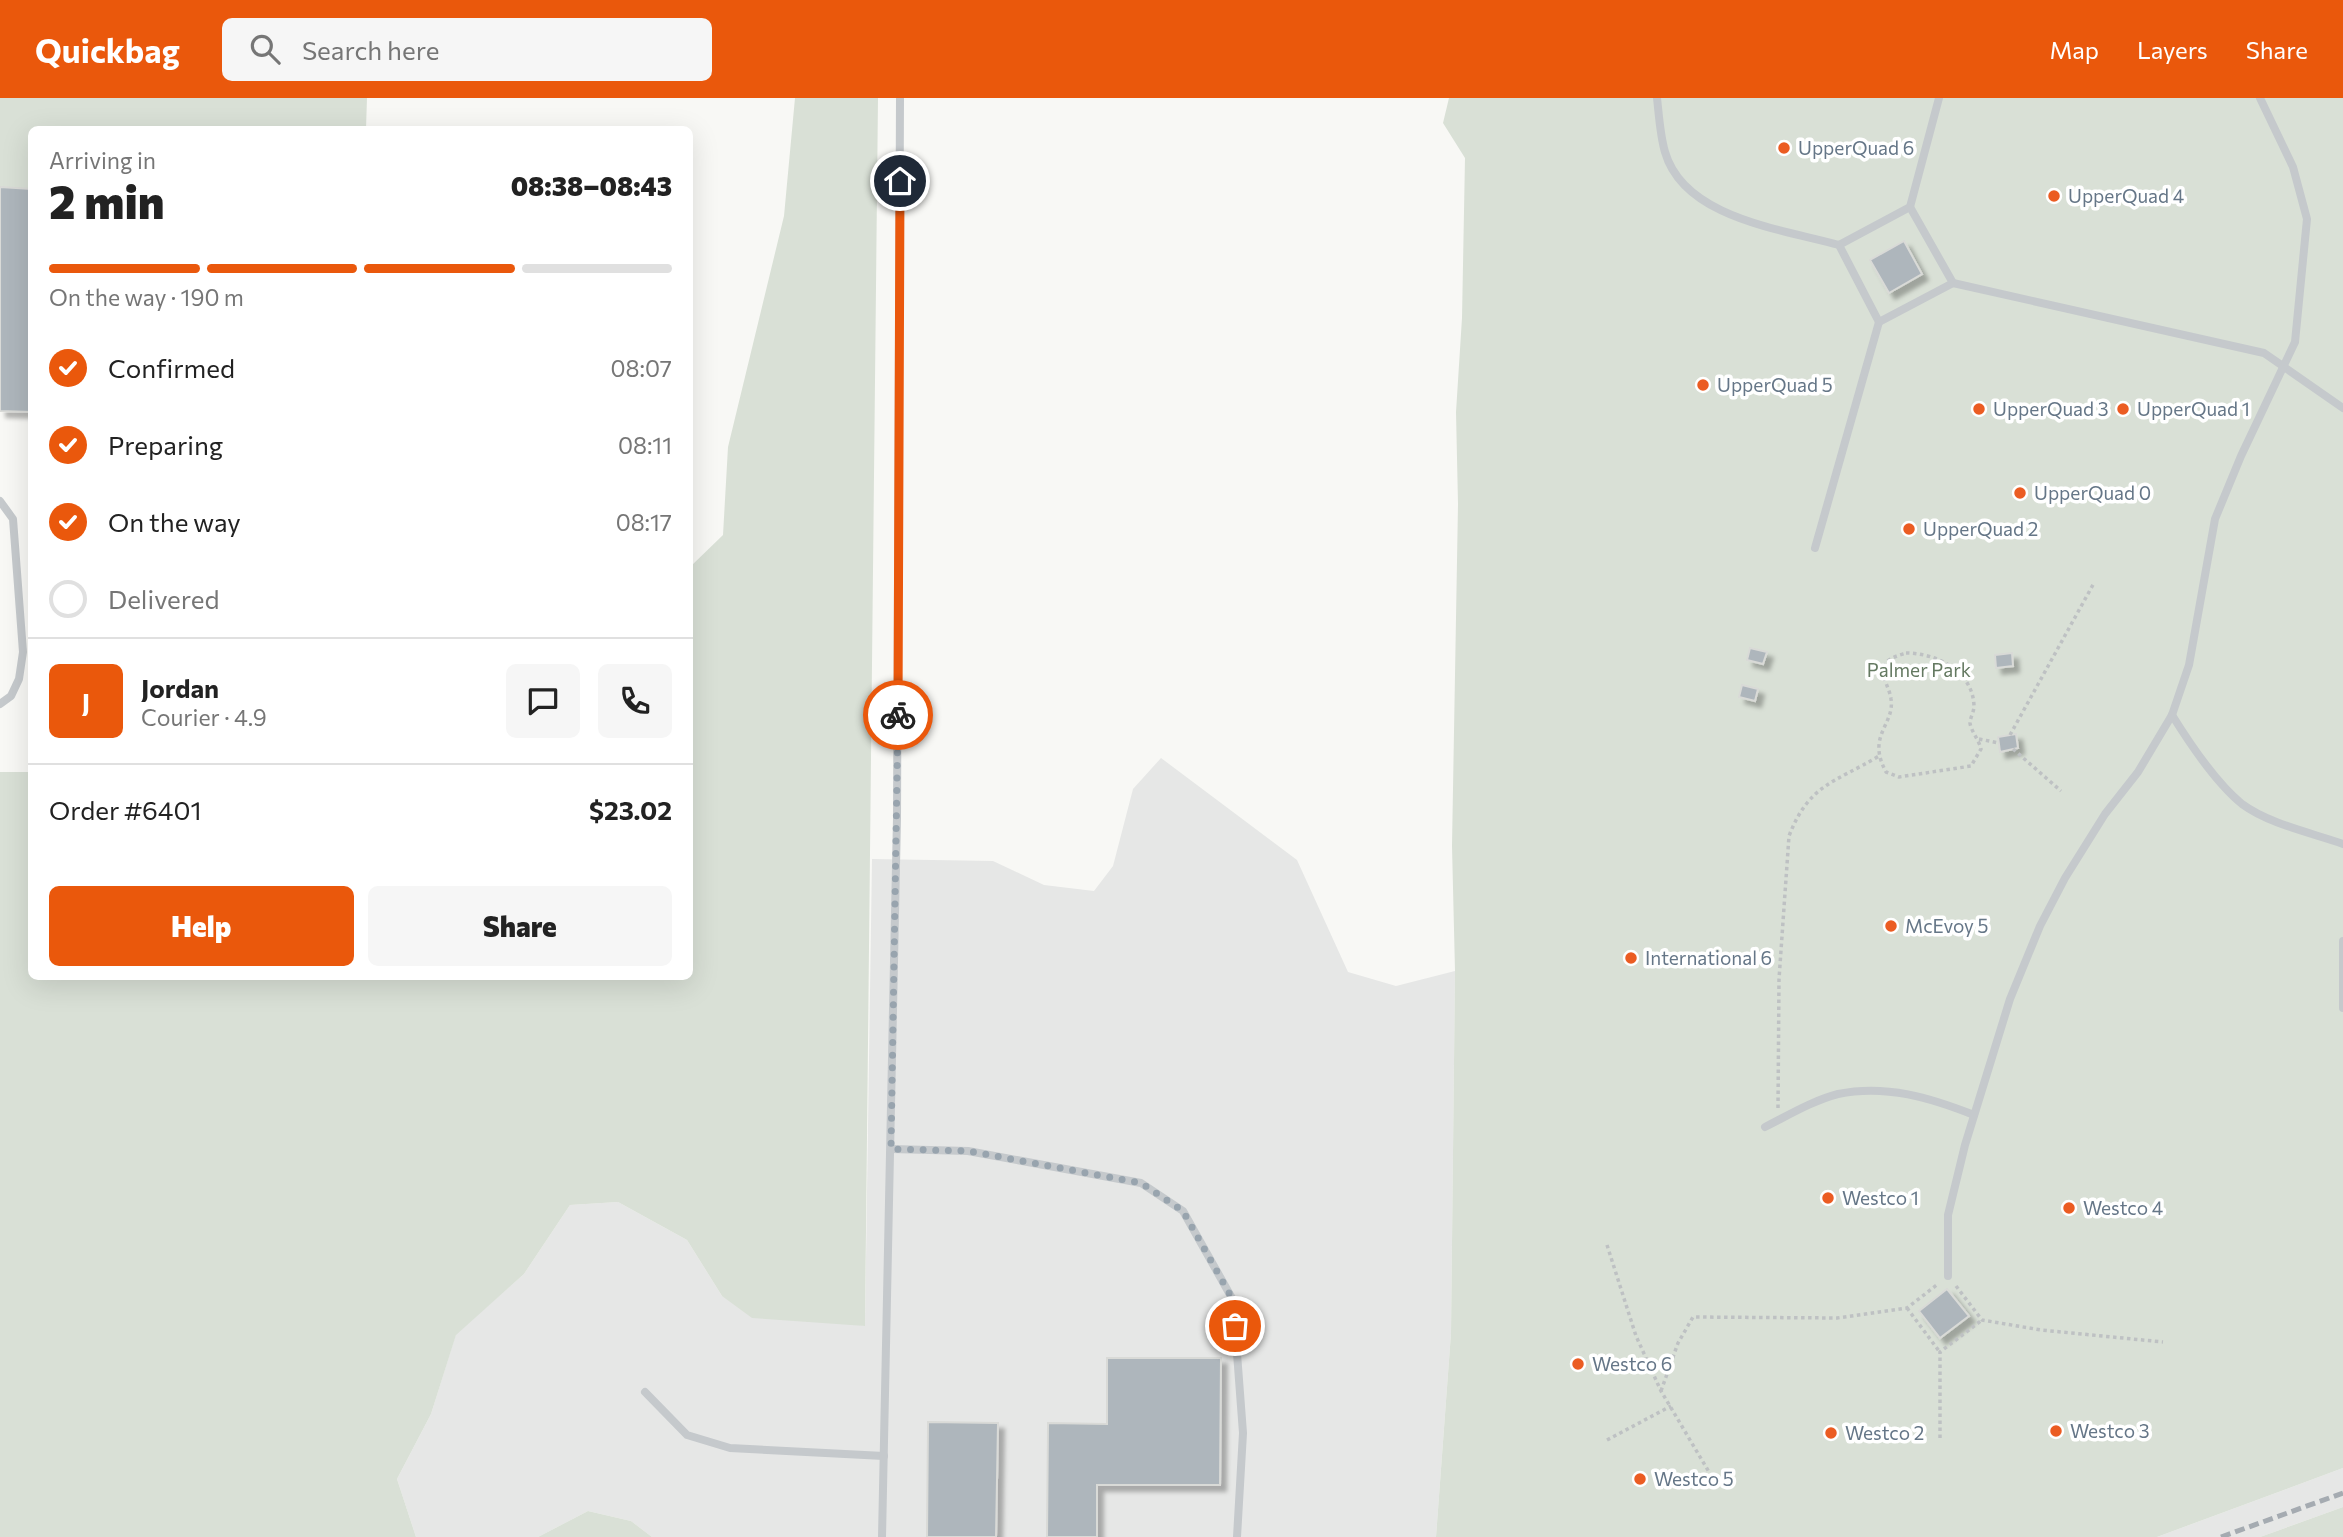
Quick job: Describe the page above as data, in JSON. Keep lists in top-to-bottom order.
{
  "parks": ["Palmer Park"],
  "places": [
    "UpperQuad 6",
    "UpperQuad 4",
    "UpperQuad 5",
    "UpperQuad 3",
    "UpperQuad 1",
    "UpperQuad 0",
    "UpperQuad 2",
    "McEvoy 5",
    "International 6",
    "Westco 1",
    "Westco 4",
    "Westco 6",
    "Westco 3",
    "Westco 2",
    "Westco 5"
  ],
  "page": {
    "header": "Quickbag",
    "search": "Search here",
    "nav": ["Map", "Layers", "Share"],
    "heading": ["2 min", "Arriving in", "08:38–08:43"],
    "panel": [
      "Jordan",
      "Courier · 4.9",
      "Order #6401",
      "$23.02"
    ],
    "bar": "On the way · 190 m",
    "list": [
      ["Confirmed", "08:07"],
      ["Preparing", "08:11"],
      ["On the way", "08:17"],
      "Delivered"
    ],
    "round": "J",
    "buttons": ["Help", "Share"]
  }
}
